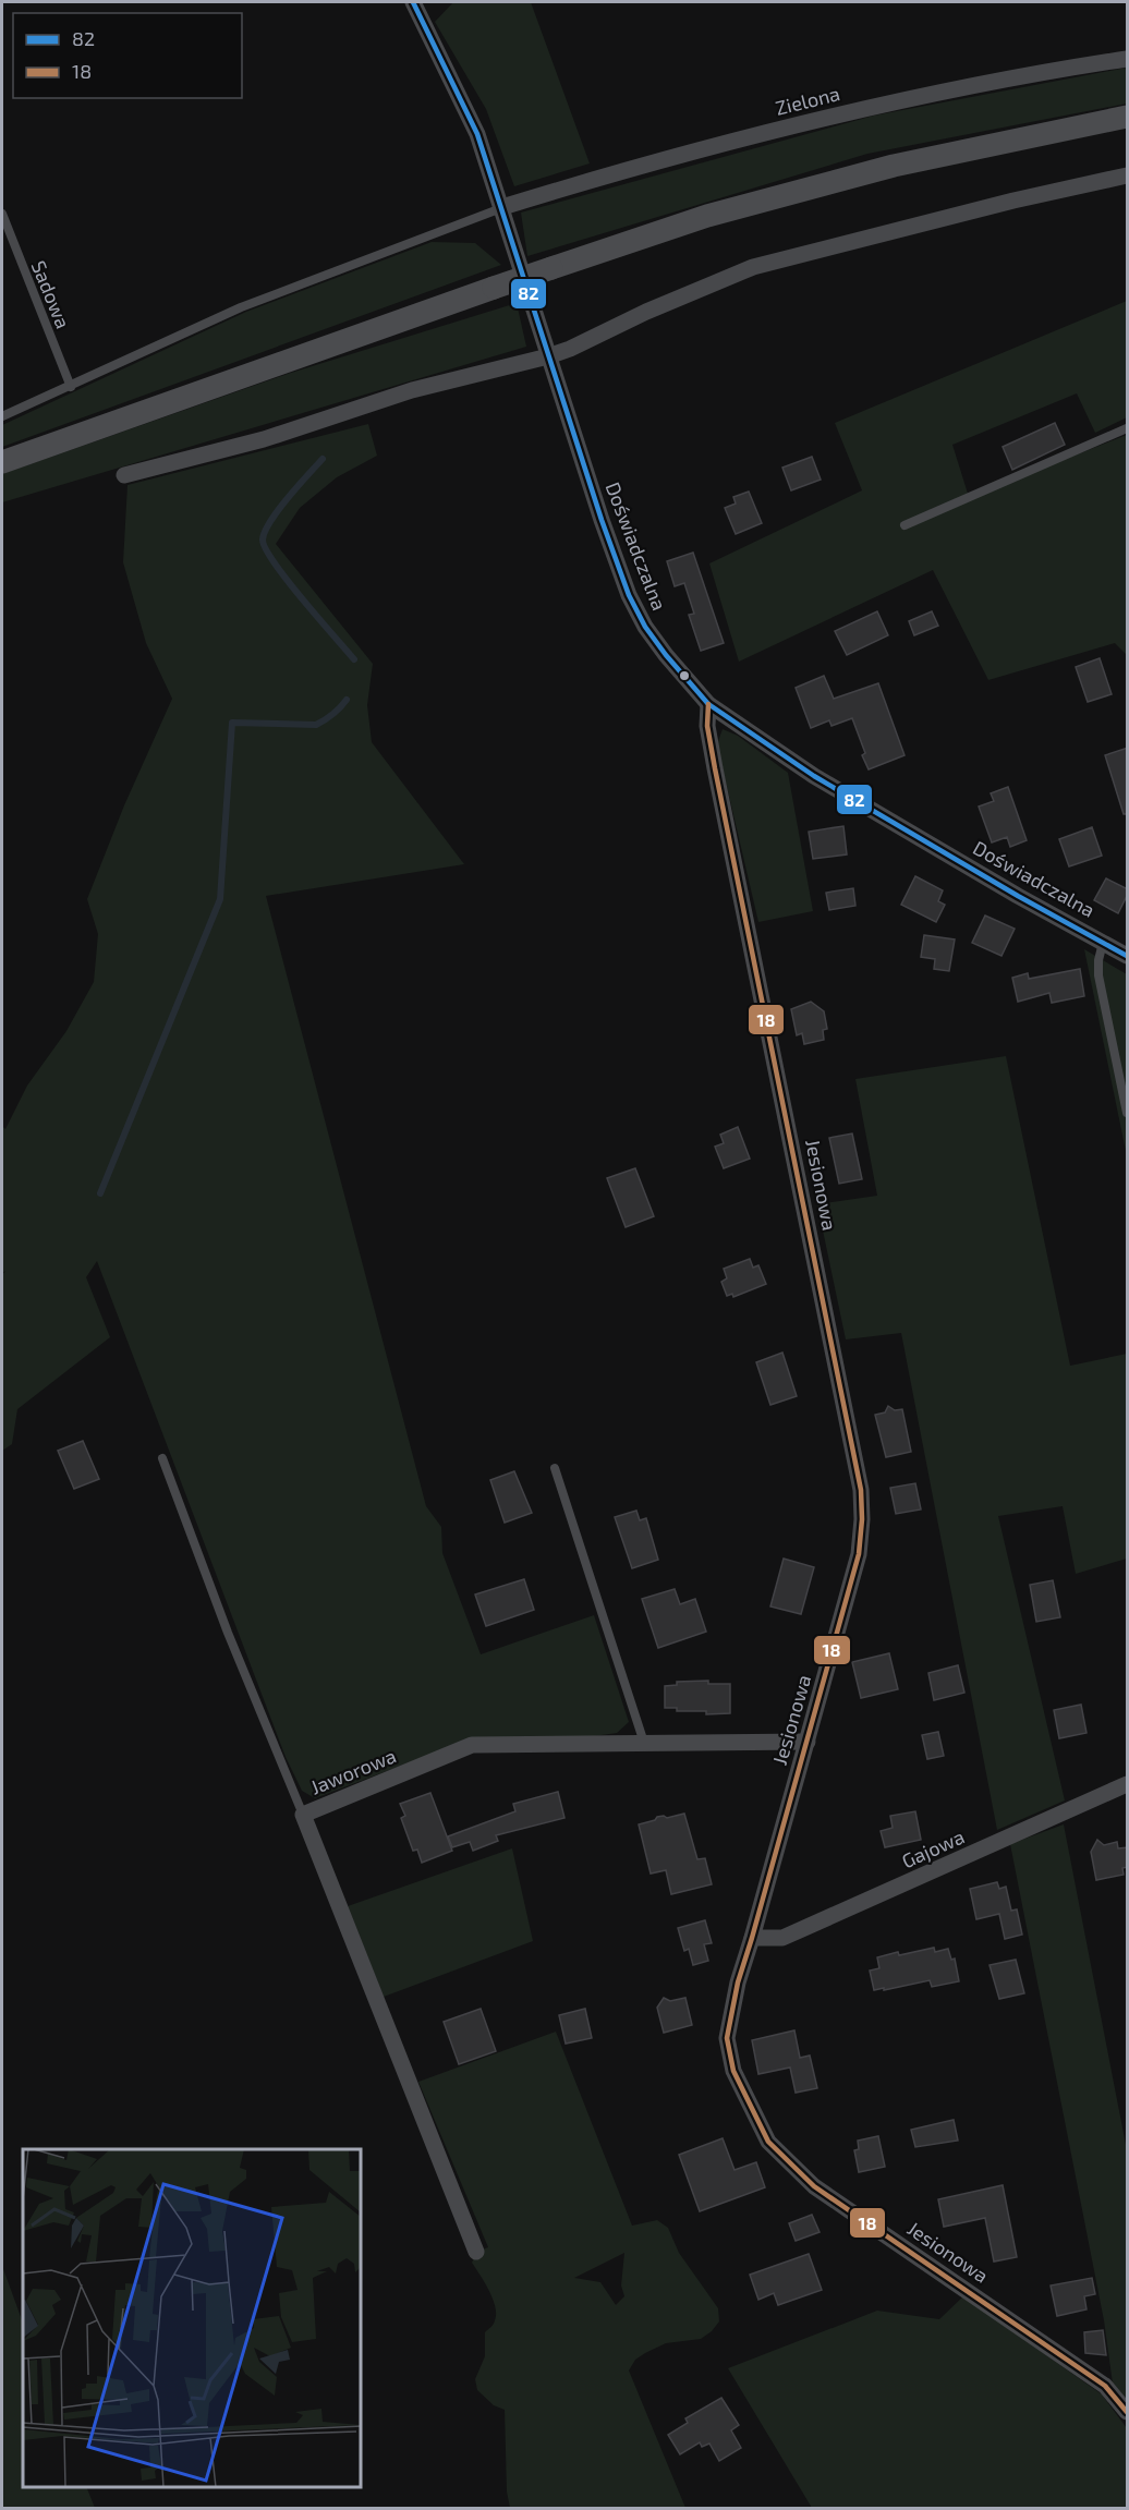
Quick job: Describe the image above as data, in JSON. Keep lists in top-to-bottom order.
{
  "streets": {
    "street": [
      "Zielona",
      "Doświadczalna",
      "Jesionowa",
      "Jaworowa",
      "Gajowa"
    ],
    "lane": ["Sadowa"]
  },
  "crossings": [
    ["Zielona", "Doświadczalna"],
    ["Doświadczalna", "Jesionowa"],
    ["Jesionowa", "Jaworowa"],
    ["Jesionowa", "Gajowa"]
  ],
  "lines": ["transit line 82", "transit line 18"],
  "legend": ["82", "18"]
}
